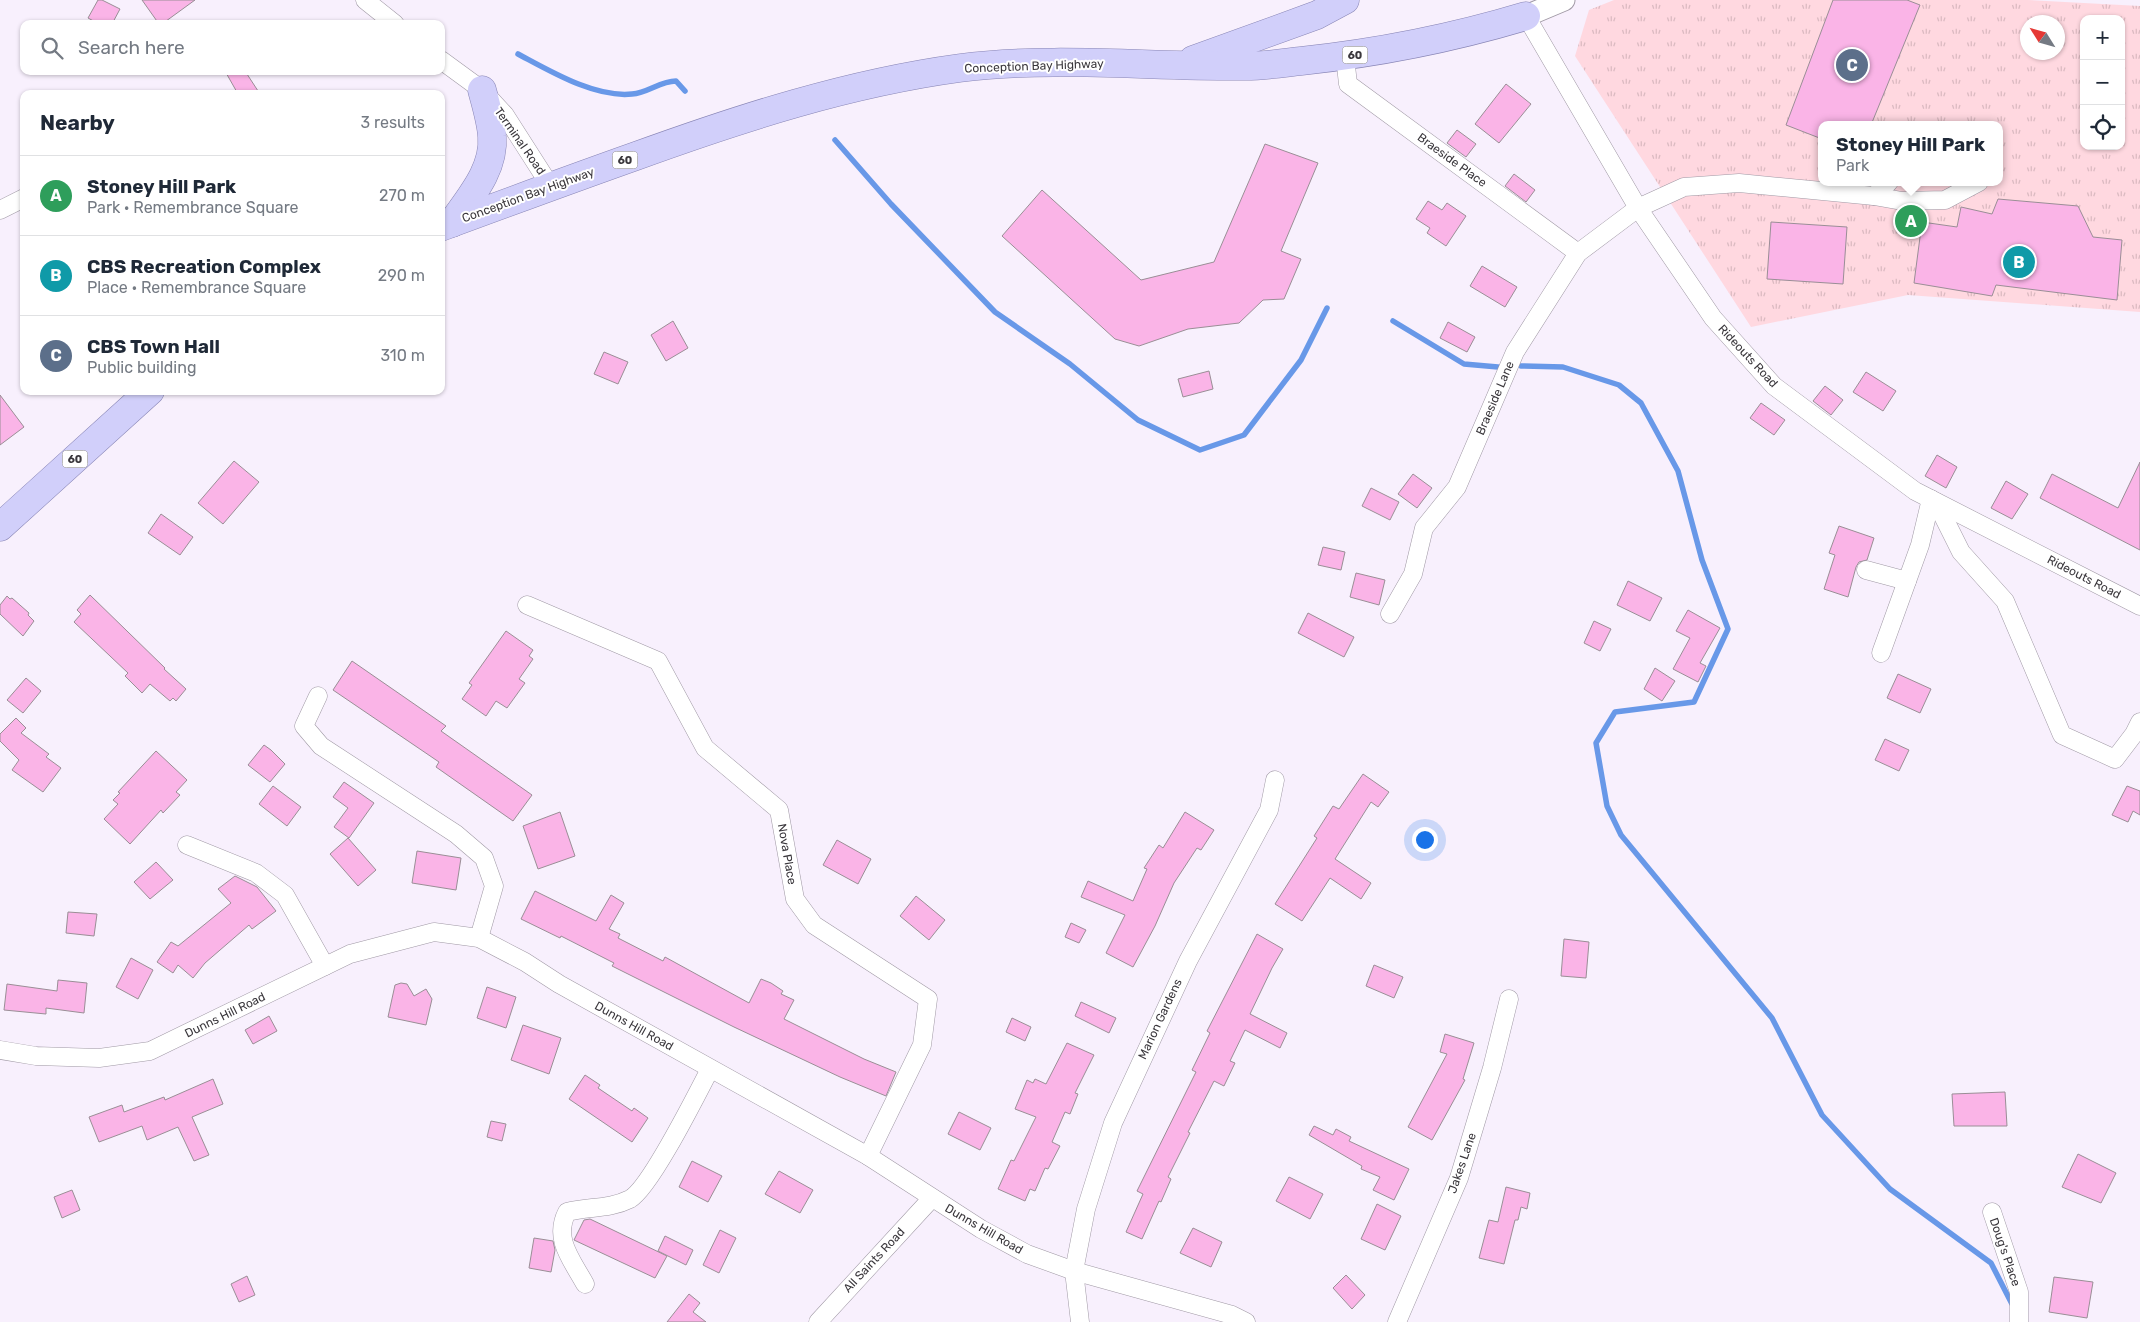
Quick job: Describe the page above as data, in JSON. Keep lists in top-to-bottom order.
{
  "streets": {
    "main road": ["60", "Conception Bay Highway"],
    "street": [
      "Terminal Road",
      "Braeside Place",
      "Rideouts Road",
      "Braeside Lane",
      "Nova Place",
      "Dunns Hill Road",
      "Marion Gardens",
      "Jakes Lane",
      "Doug's Place",
      "All Saints Road"
    ]
  },
  "crossings": [
    ["Conception Bay Highway", "Terminal Road"],
    ["Conception Bay Highway", "Braeside Place"],
    ["Conception Bay Highway", "Rideouts Road"],
    ["Braeside Place", "Braeside Lane"],
    ["Rideouts Road", "Braeside Lane"],
    ["Nova Place", "Dunns Hill Road"],
    ["Dunns Hill Road", "Marion Gardens"],
    ["Dunns Hill Road", "All Saints Road"]
  ],
  "north": "top left",
  "page": {
    "map_buttons": ["+", "−"],
    "search": "Search here",
    "pins": ["C", "A", "B"],
    "heading": ["Nearby", "3 results"],
    "popup": ["Stoney Hill Park", "Park"],
    "list": [
      {
        "mark": "A",
        "name": "Stoney Hill Park",
        "note": "Park · Remembrance Square",
        "value": "270 m"
      },
      {
        "mark": "B",
        "name": "CBS Recreation Complex",
        "note": "Place · Remembrance Square",
        "value": "290 m"
      },
      {
        "mark": "C",
        "name": "CBS Town Hall",
        "note": "Public building",
        "value": "310 m"
      }
    ]
  }
}
